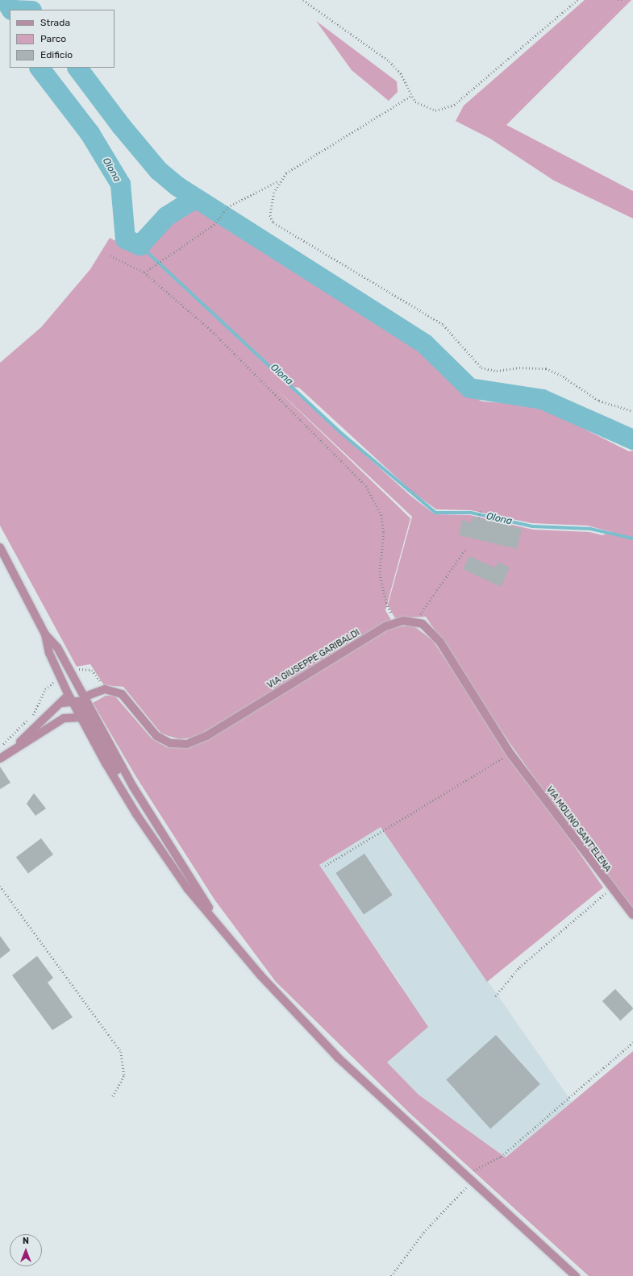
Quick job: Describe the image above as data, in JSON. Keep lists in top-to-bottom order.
{
  "streets": {
    "street": ["VIA GIUSEPPE GARIBALDI", "VIA MOLINO SANT'ELENA"]
  },
  "water": ["Olona"],
  "legend": ["Strada", "Parco", "Edificio"],
  "north": "top"
}
